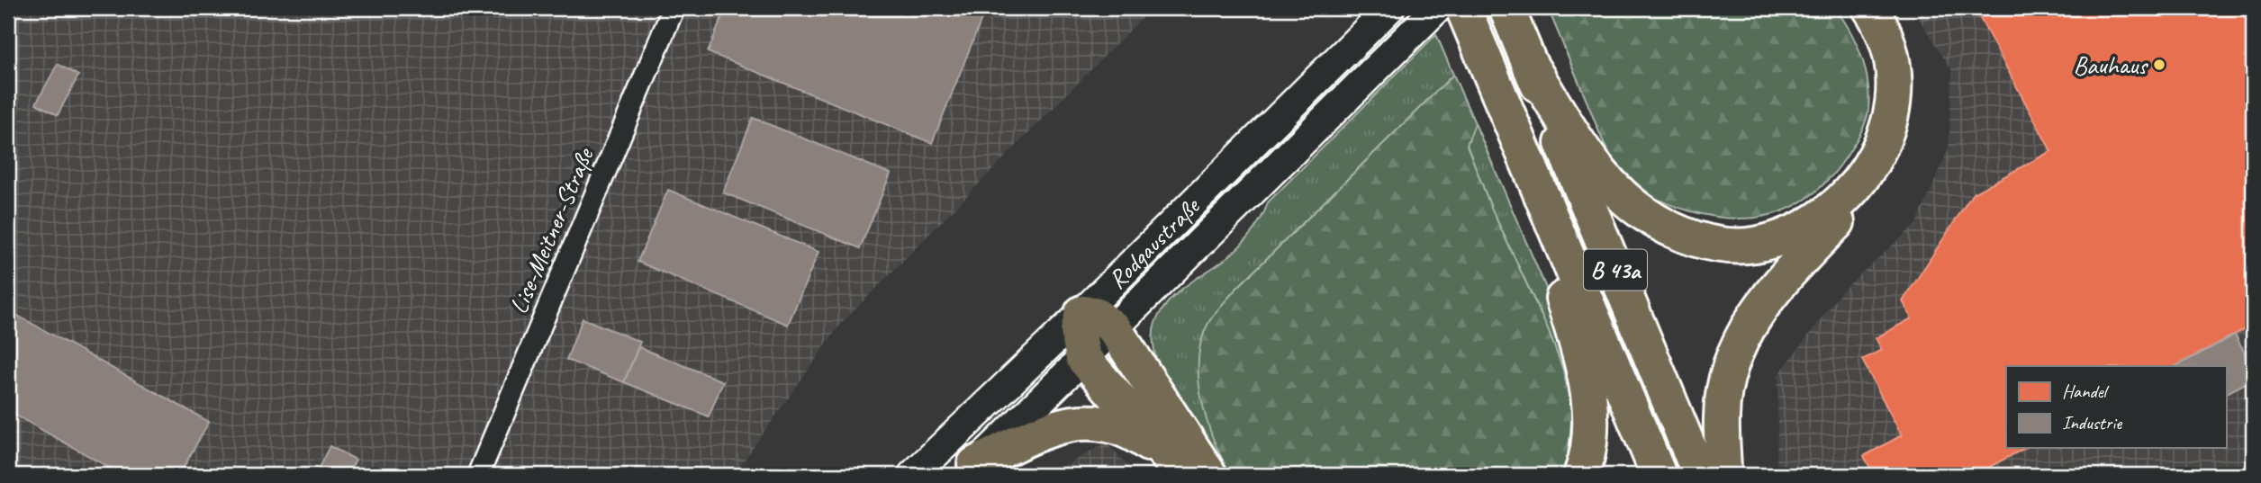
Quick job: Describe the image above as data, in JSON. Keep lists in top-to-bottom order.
{
  "streets": {
    "highway": ["B 43a"],
    "main road": ["Rodgaustraße"],
    "street": ["Lise-Meitner-Straße"]
  },
  "places": ["Bauhaus"],
  "legend": ["Handel", "Industrie"]
}
